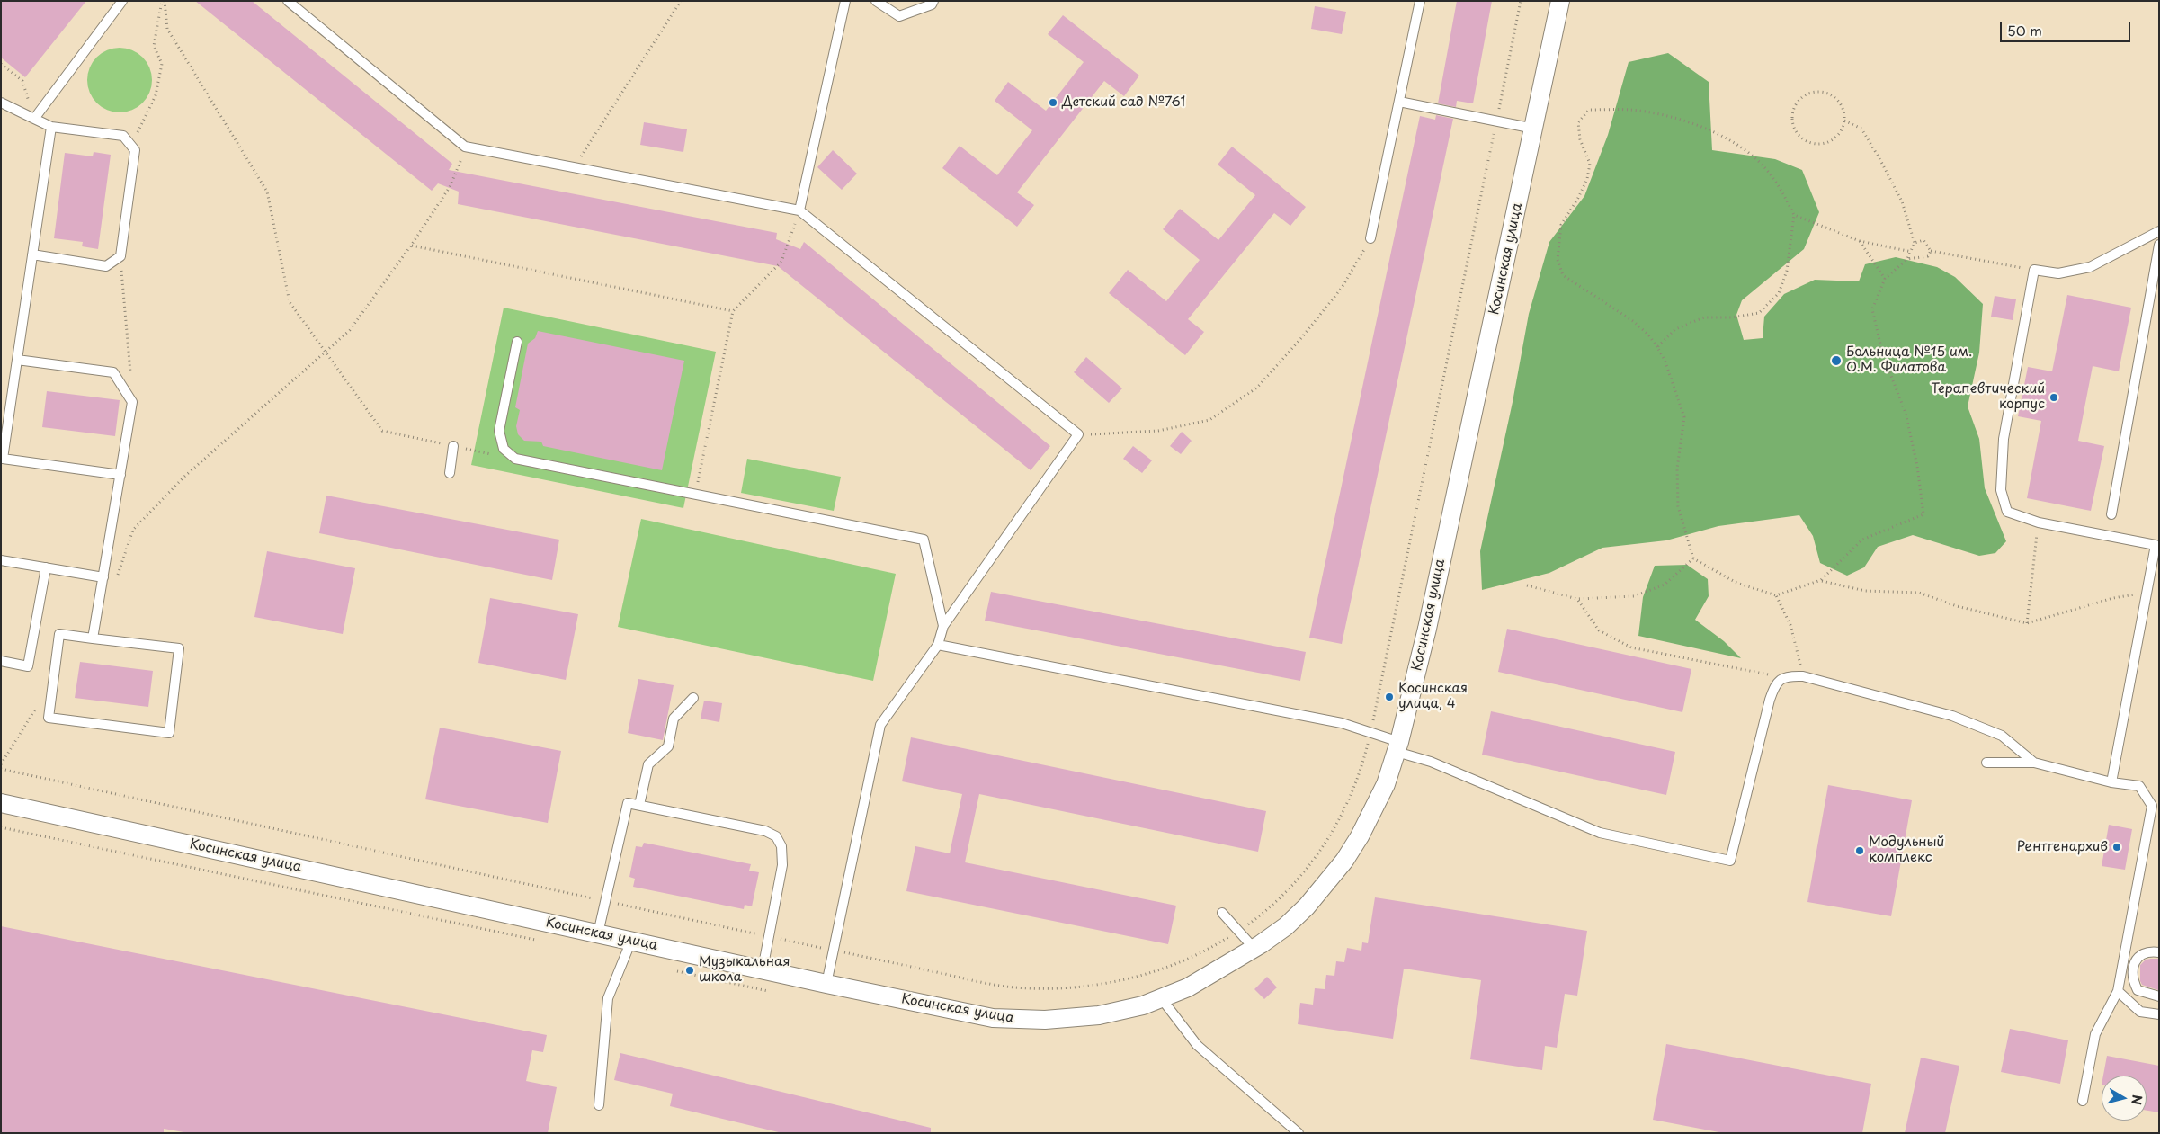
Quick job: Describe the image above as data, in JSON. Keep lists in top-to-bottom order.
{
  "streets": {
    "street": ["Косинская улица"]
  },
  "places": [
    "Детский сад №761",
    "Больница №15 им. О.М. Филатова",
    "Терапевтический корпус",
    "Косинская улица, 4",
    "Рентгенархив",
    "Модульный комплекс",
    "Музыкальная школа"
  ],
  "scale_bar": "50 m",
  "north": "right"
}
